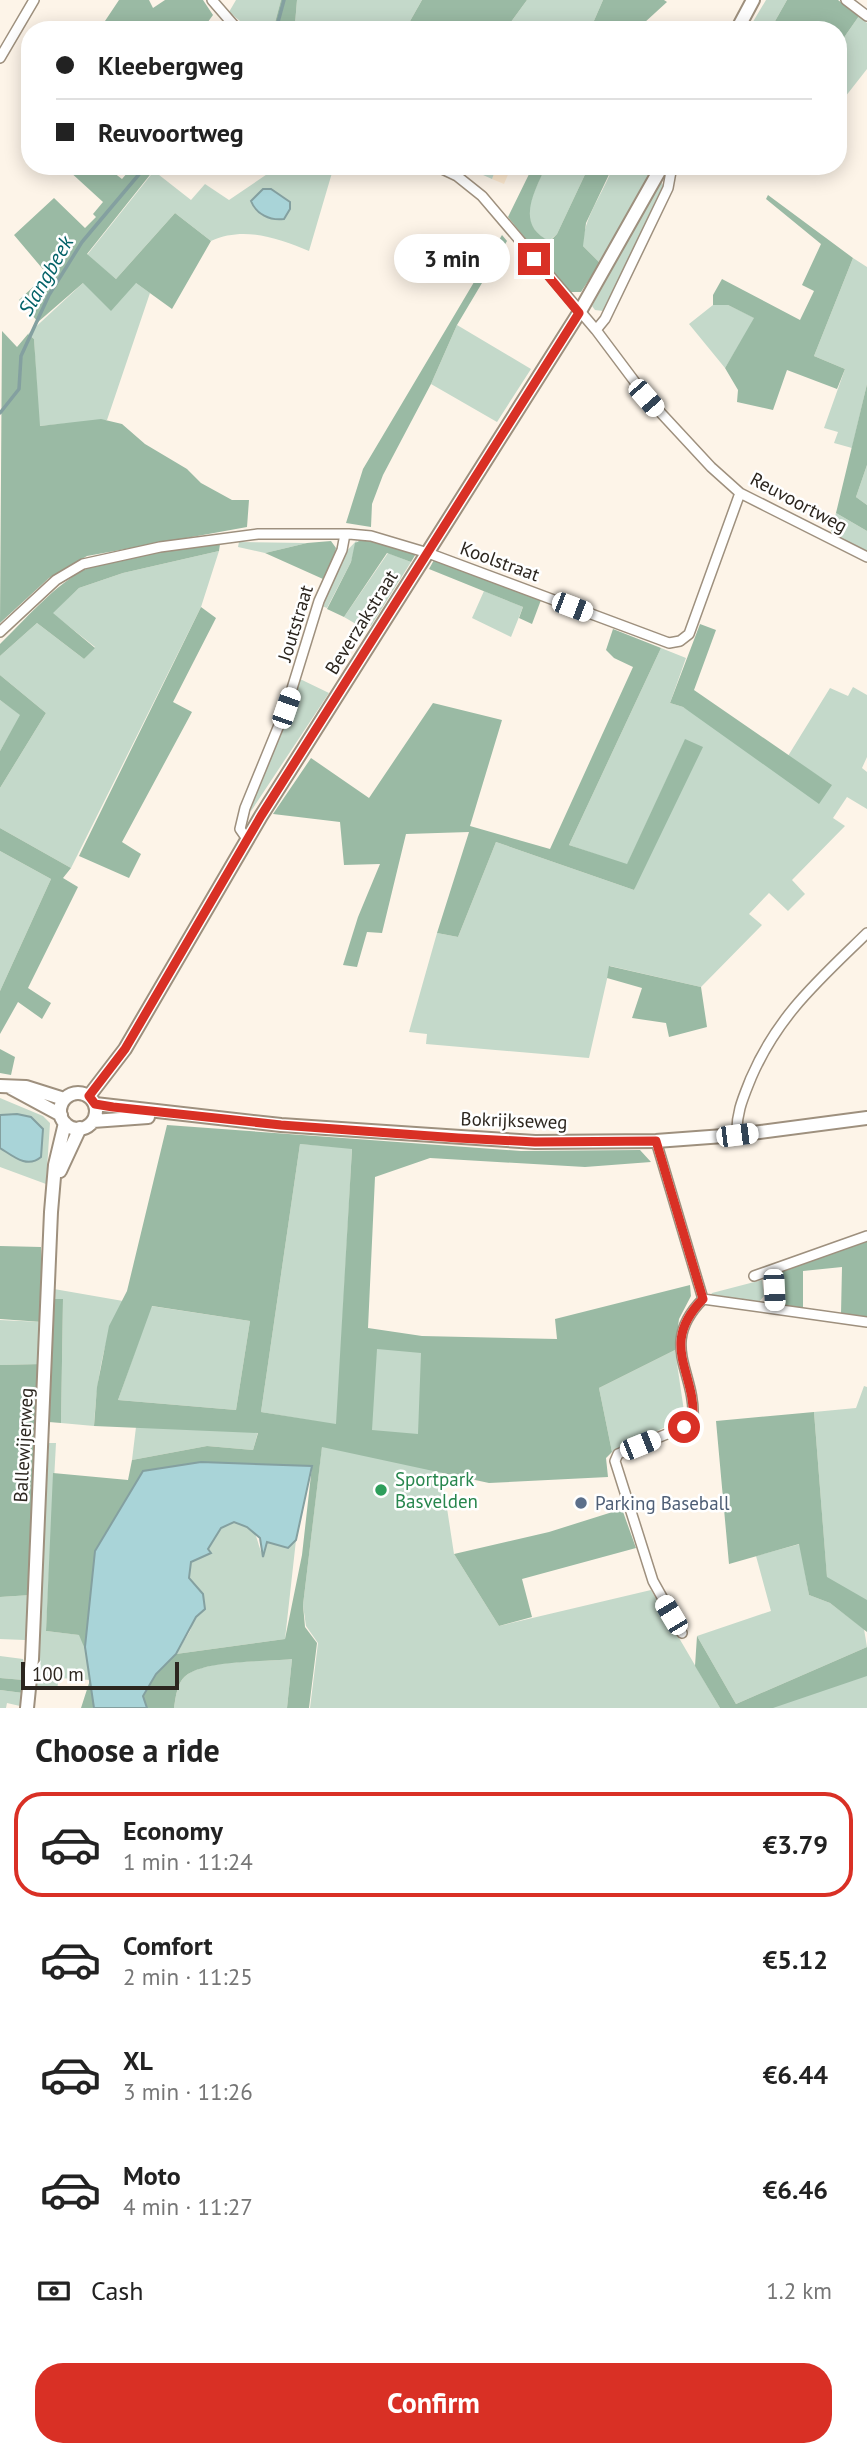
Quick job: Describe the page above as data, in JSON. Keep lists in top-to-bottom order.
{
  "streets": {
    "street": [
      "Reuvoortweg",
      "Koolstraat",
      "Beverzakstraat",
      "Joutstraat",
      "Bokrijkseweg",
      "Ballewijerweg"
    ]
  },
  "crossings": [
    ["Reuvoortweg", "Koolstraat"],
    ["Reuvoortweg", "Beverzakstraat"],
    ["Koolstraat", "Beverzakstraat"],
    ["Koolstraat", "Joutstraat"],
    ["Beverzakstraat", "Joutstraat"],
    ["Beverzakstraat", "Bokrijkseweg"],
    ["Beverzakstraat", "Ballewijerweg"],
    ["Bokrijkseweg", "Ballewijerweg"]
  ],
  "water": ["Slangbeek"],
  "places": ["Sportpark Basvelden", "Parking Baseball"],
  "scale_bar": "100 m",
  "page": {
    "banner": ["Kleebergweg", "Reuvoortweg"],
    "bubble": "3 min",
    "scale": "100 m",
    "heading": "Choose a ride",
    "list": [
      {
        "name": "Economy",
        "note": "1 min · 11:24",
        "value": "€3.79"
      },
      {
        "name": "Comfort",
        "note": "2 min · 11:25",
        "value": "€5.12"
      },
      {
        "name": "XL",
        "note": "3 min · 11:26",
        "value": "€6.44"
      },
      {
        "name": "Moto",
        "note": "4 min · 11:27",
        "value": "€6.46"
      }
    ],
    "pay": ["Cash", "1.2 km"],
    "buttons": "Confirm"
  }
}
